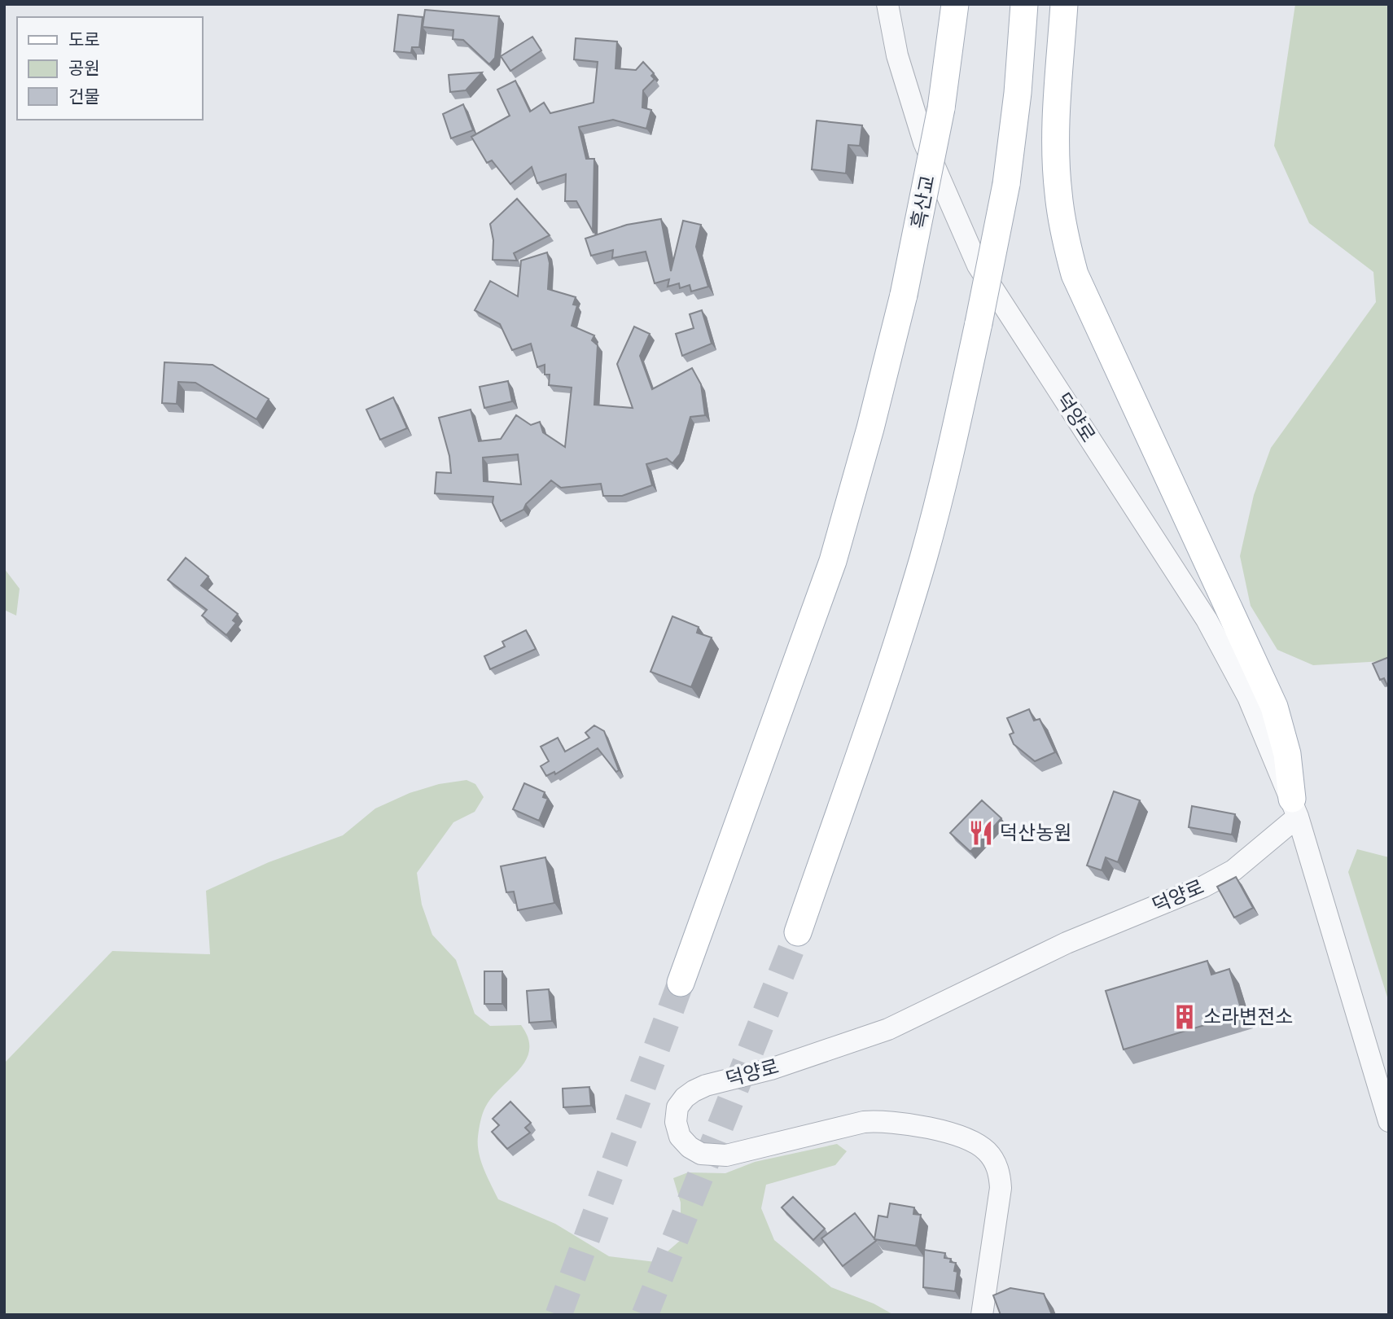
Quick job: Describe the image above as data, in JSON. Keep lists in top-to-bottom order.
{
  "streets": {
    "main road": ["흑산교"],
    "street": ["덕양로"]
  },
  "places": {
    "restaurant": ["덕산농원"],
    "building": ["소라변전소"]
  },
  "legend": ["도로", "공원", "건물"]
}
